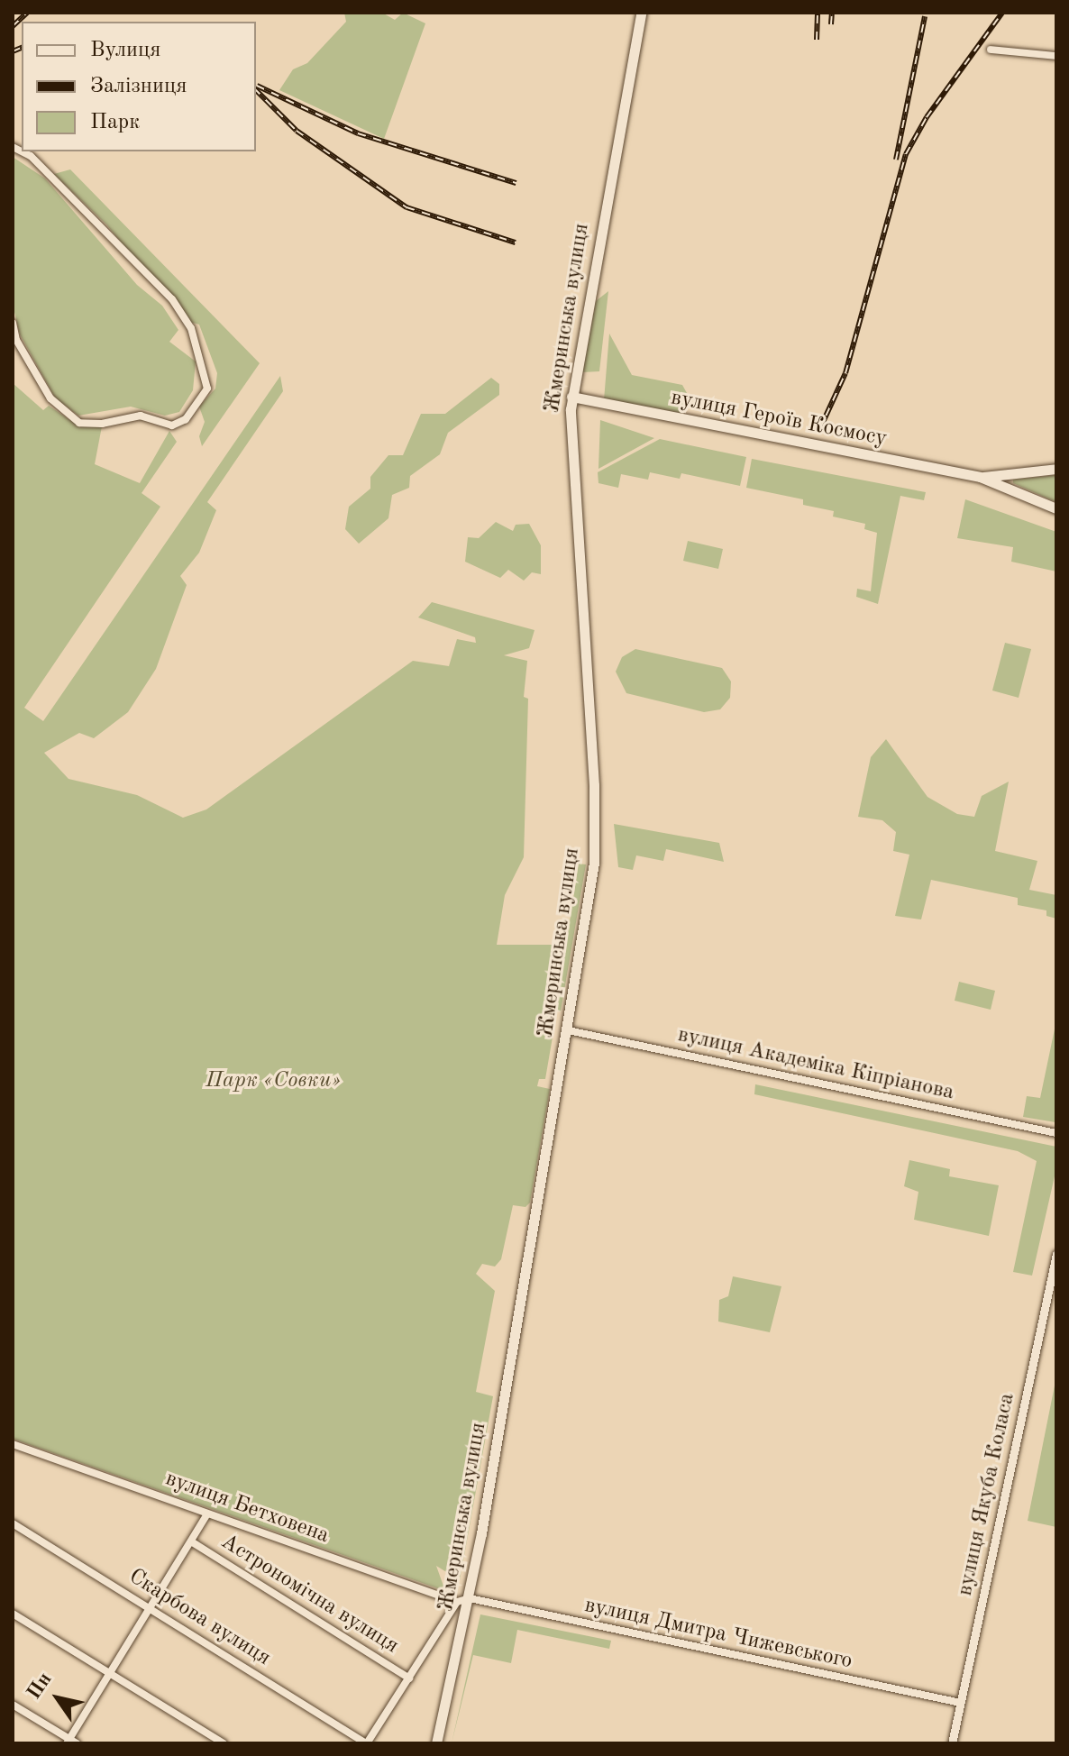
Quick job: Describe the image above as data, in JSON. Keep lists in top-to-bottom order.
{
  "streets": {
    "main road": ["Жмеринська вулиця", "вулиця Героїв Космосу"],
    "street": [
      "вулиця Академіка Кіпріанова",
      "вулиця Якуба Коласа",
      "вулиця Бетховена",
      "Астрономічна вулиця",
      "Скарбова вулиця",
      "вулиця Дмитра Чижевського"
    ]
  },
  "crossings": [
    ["Жмеринська вулиця", "вулиця Героїв Космосу"],
    ["Жмеринська вулиця", "вулиця Академіка Кіпріанова"],
    ["Жмеринська вулиця", "вулиця Дмитра Чижевського"],
    ["вулиця Якуба Коласа", "вулиця Дмитра Чижевського"]
  ],
  "parks": ["Парк «Совки»"],
  "legend": ["Вулиця", "Залізниця", "Парк"],
  "north": "top left"
}
